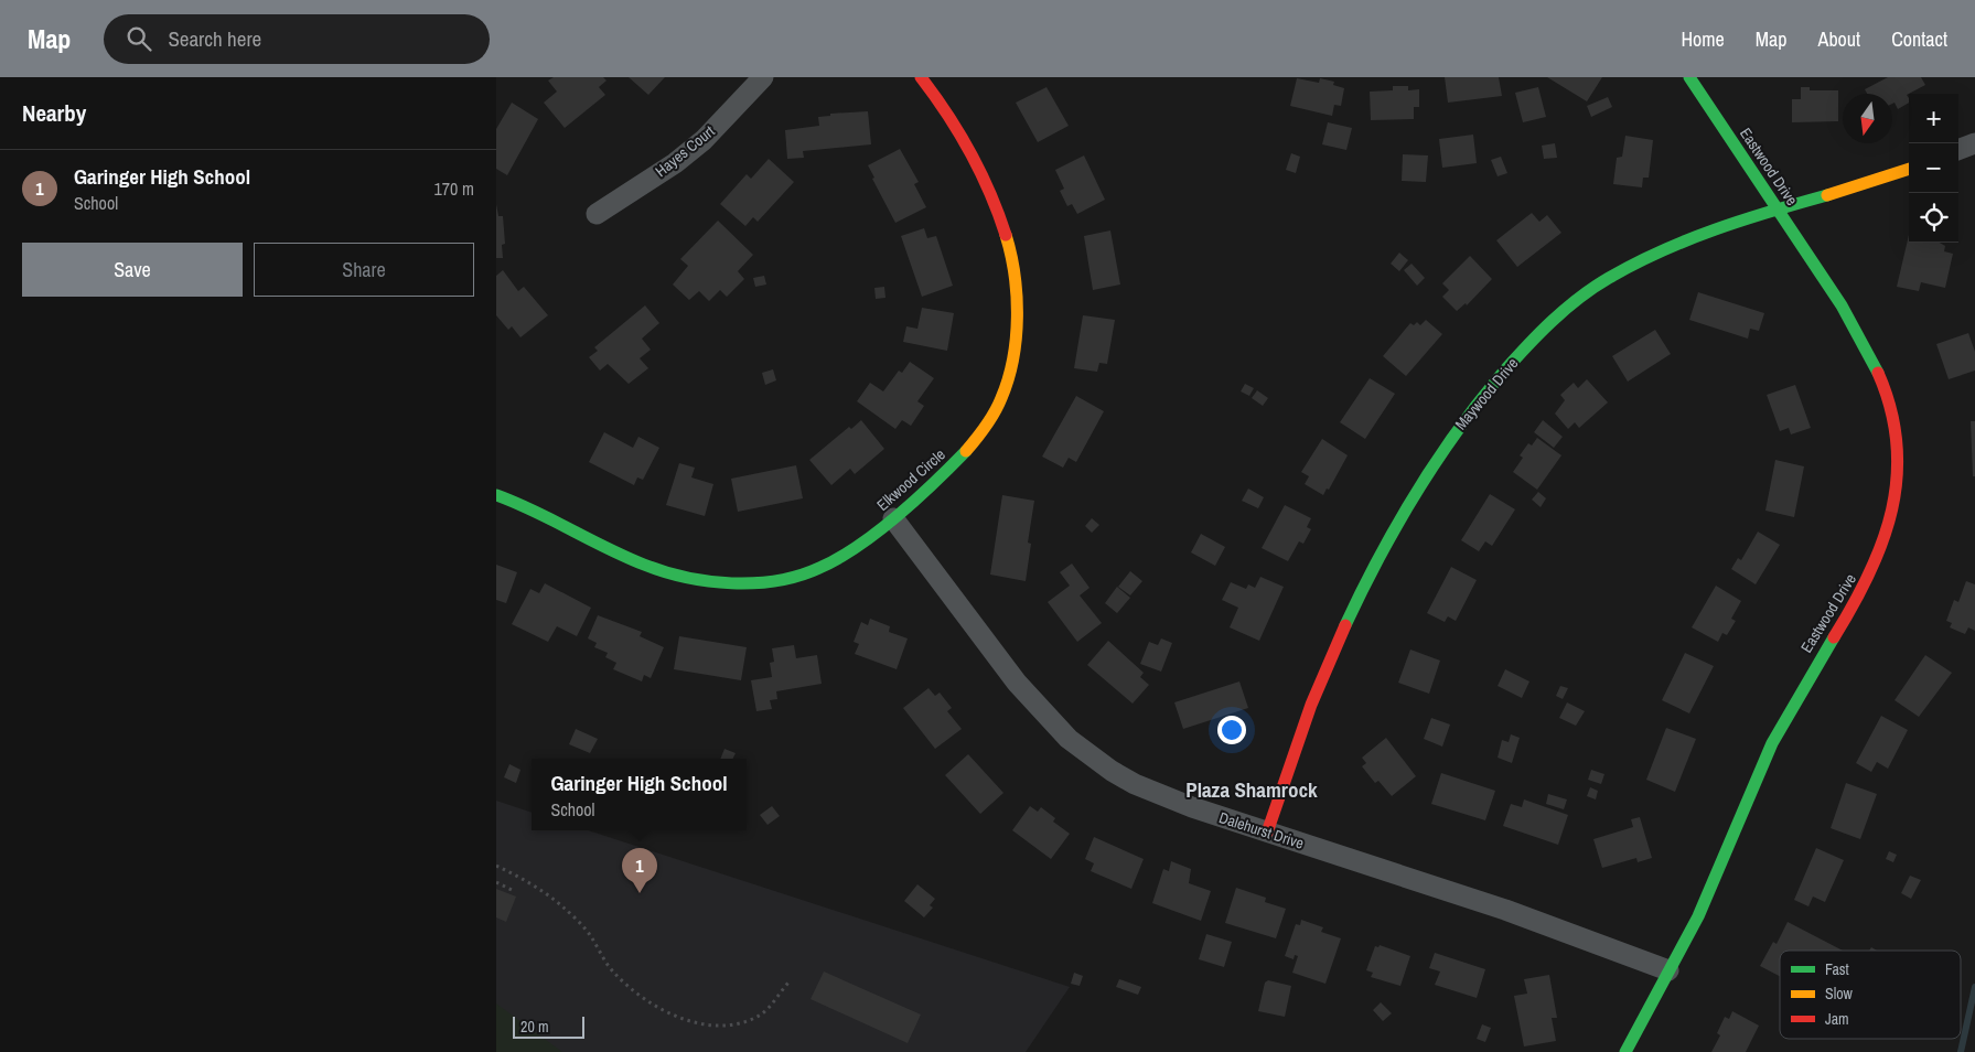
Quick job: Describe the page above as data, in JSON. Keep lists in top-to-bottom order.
{
  "streets": {
    "street": [
      "Hayes Court",
      "Eastwood Drive",
      "Maywood Drive",
      "Elkwood Circle",
      "Dalehurst Drive"
    ]
  },
  "crossings": [
    ["Eastwood Drive", "Maywood Drive"],
    ["Eastwood Drive", "Dalehurst Drive"],
    ["Maywood Drive", "Dalehurst Drive"],
    ["Elkwood Circle", "Dalehurst Drive"]
  ],
  "districts": ["Plaza Shamrock"],
  "legend": ["Fast", "Slow", "Jam"],
  "scale_bar": "20 m",
  "north": "bottom",
  "page": {
    "header": "Map",
    "search": "Search here",
    "nav": [
      "Home",
      "Map",
      "About",
      "Contact"
    ],
    "heading": "Nearby",
    "map_buttons": ["+", "−"],
    "list": [
      {
        "mark": "1",
        "name": "Garinger High School",
        "note": "School",
        "value": "170 m"
      }
    ],
    "buttons": ["Save", "Share"],
    "popup": ["Garinger High School", "School"],
    "pins": "1",
    "scale": "20 m"
  }
}
